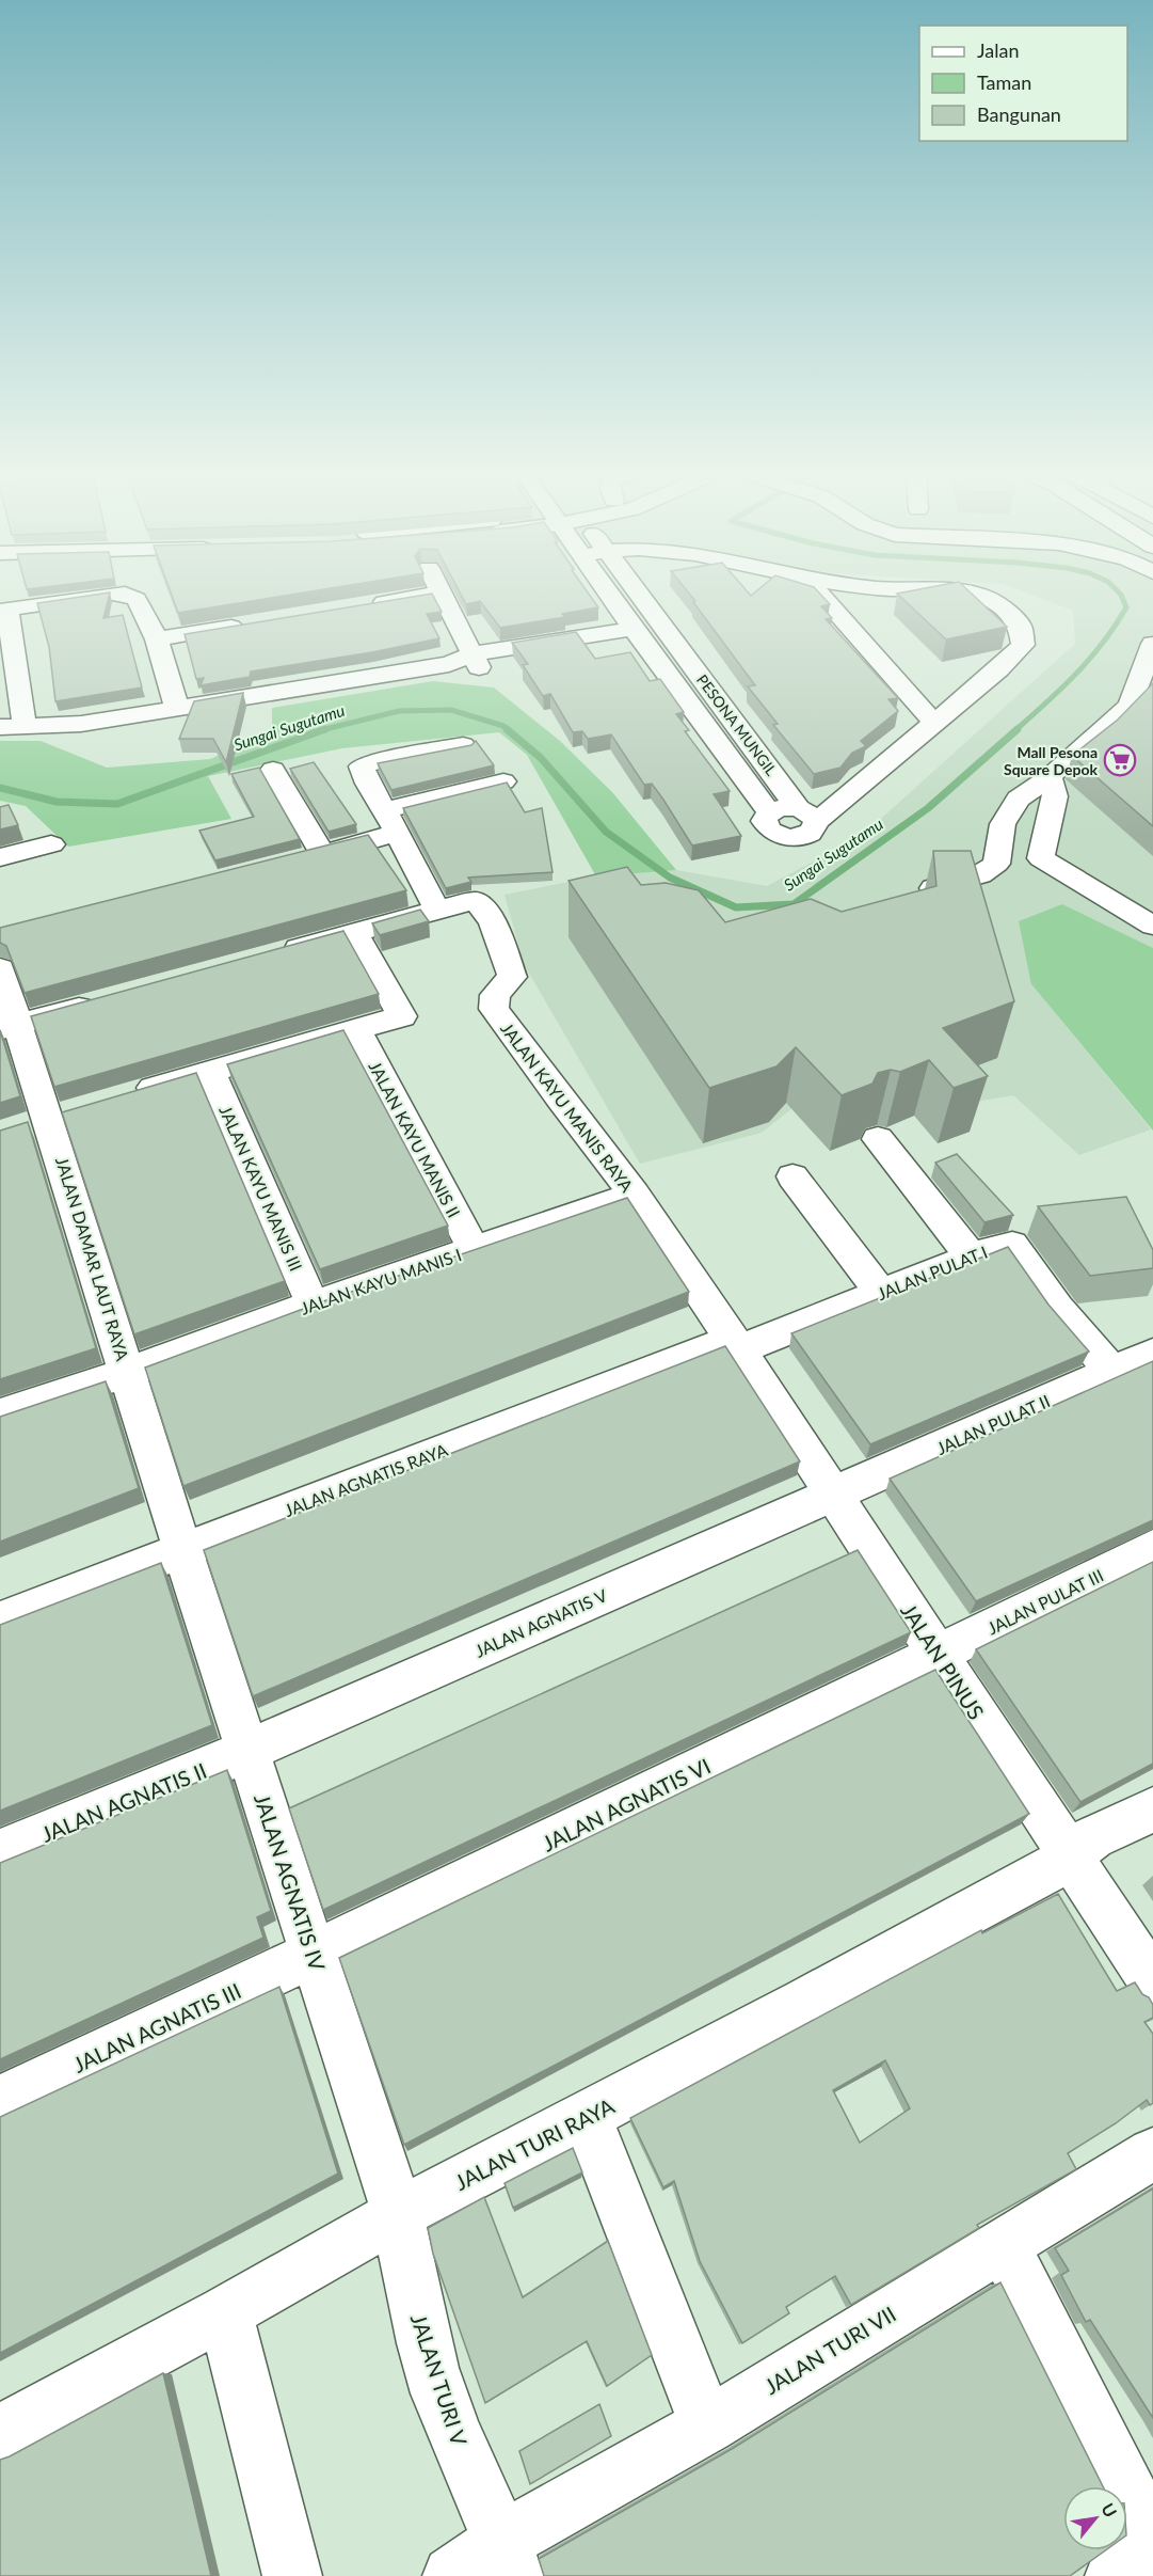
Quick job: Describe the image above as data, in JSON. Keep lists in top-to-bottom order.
{
  "streets": {
    "main road": [
      "PESONA MUNGIL",
      "JALAN KAYU MANIS RAYA",
      "JALAN KAYU MANIS II",
      "JALAN KAYU MANIS III",
      "JALAN DAMAR LAUT RAYA",
      "JALAN PULAT I",
      "JALAN KAYU MANIS I",
      "JALAN PULAT II",
      "JALAN AGNATIS RAYA",
      "JALAN PULAT III",
      "JALAN AGNATIS V",
      "JALAN PINUS",
      "JALAN AGNATIS II",
      "JALAN AGNATIS VI",
      "JALAN AGNATIS IV",
      "JALAN AGNATIS III",
      "JALAN TURI RAYA",
      "JALAN TURI VII",
      "JALAN TURI V"
    ]
  },
  "crossings": [
    ["JALAN KAYU MANIS RAYA", "JALAN PULAT I"],
    ["JALAN KAYU MANIS RAYA", "JALAN KAYU MANIS I"],
    ["JALAN KAYU MANIS RAYA", "JALAN AGNATIS RAYA"],
    ["JALAN KAYU MANIS RAYA", "JALAN PINUS"],
    ["JALAN KAYU MANIS II", "JALAN KAYU MANIS I"],
    ["JALAN KAYU MANIS III", "JALAN KAYU MANIS I"],
    ["JALAN DAMAR LAUT RAYA", "JALAN KAYU MANIS I"],
    ["JALAN DAMAR LAUT RAYA", "JALAN AGNATIS RAYA"],
    ["JALAN DAMAR LAUT RAYA", "JALAN AGNATIS IV"],
    ["JALAN PULAT I", "JALAN PULAT II"],
    ["JALAN PULAT I", "JALAN AGNATIS RAYA"],
    ["JALAN PULAT I", "JALAN PINUS"],
    ["JALAN PULAT II", "JALAN AGNATIS V"],
    ["JALAN PULAT II", "JALAN PINUS"],
    ["JALAN AGNATIS RAYA", "JALAN PINUS"],
    ["JALAN AGNATIS RAYA", "JALAN AGNATIS IV"],
    ["JALAN PULAT III", "JALAN PINUS"],
    ["JALAN PULAT III", "JALAN AGNATIS VI"],
    ["JALAN AGNATIS V", "JALAN PINUS"],
    ["JALAN AGNATIS V", "JALAN AGNATIS II"],
    ["JALAN AGNATIS V", "JALAN AGNATIS IV"],
    ["JALAN PINUS", "JALAN AGNATIS VI"],
    ["JALAN PINUS", "JALAN TURI RAYA"],
    ["JALAN AGNATIS II", "JALAN AGNATIS IV"],
    ["JALAN AGNATIS VI", "JALAN AGNATIS IV"],
    ["JALAN AGNATIS VI", "JALAN AGNATIS III"],
    ["JALAN AGNATIS IV", "JALAN AGNATIS III"],
    ["JALAN AGNATIS IV", "JALAN TURI RAYA"],
    ["JALAN AGNATIS IV", "JALAN TURI V"],
    ["JALAN TURI RAYA", "JALAN TURI V"],
    ["JALAN TURI VII", "JALAN TURI V"]
  ],
  "water": ["Sungai Sugutamu"],
  "places": {
    "supermarket": ["Mall Pesona Square Depok"]
  },
  "legend": ["Jalan", "Taman", "Bangunan"],
  "north": "top right"
}
